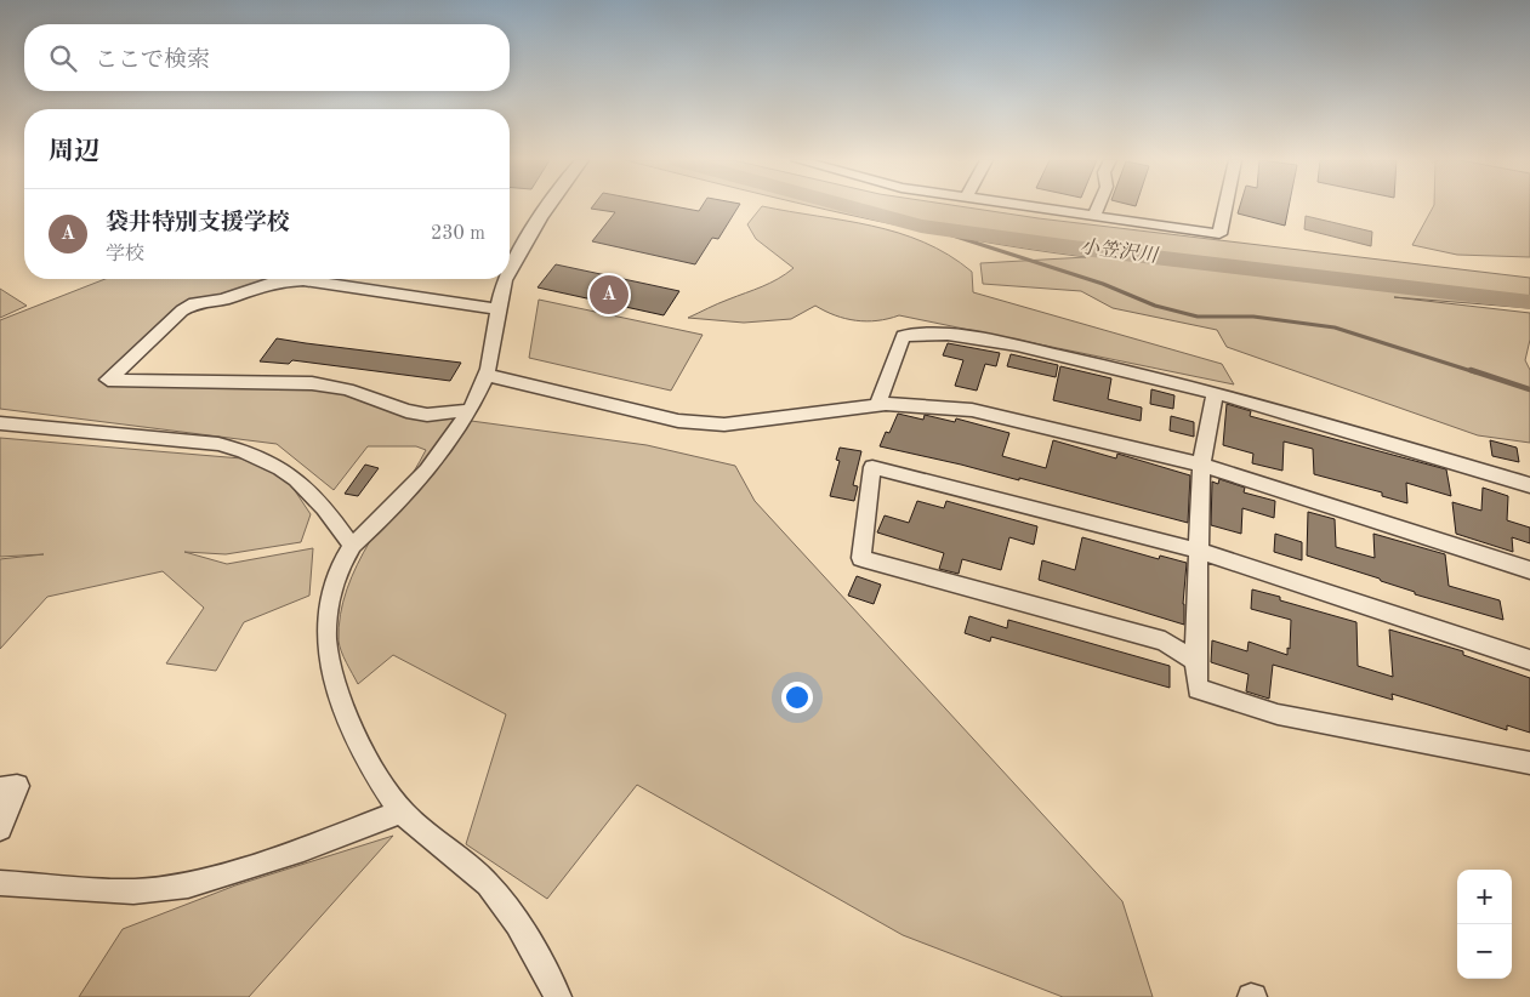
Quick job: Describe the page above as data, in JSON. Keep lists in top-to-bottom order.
{
  "water": ["小笠沢川"],
  "page": {
    "search": "ここで検索",
    "heading": "周辺",
    "list": [
      {
        "mark": "A",
        "name": "袋井特別支援学校",
        "note": "学校",
        "value": "230 m"
      }
    ],
    "pins": "A",
    "map_buttons": ["+", "−"]
  }
}
